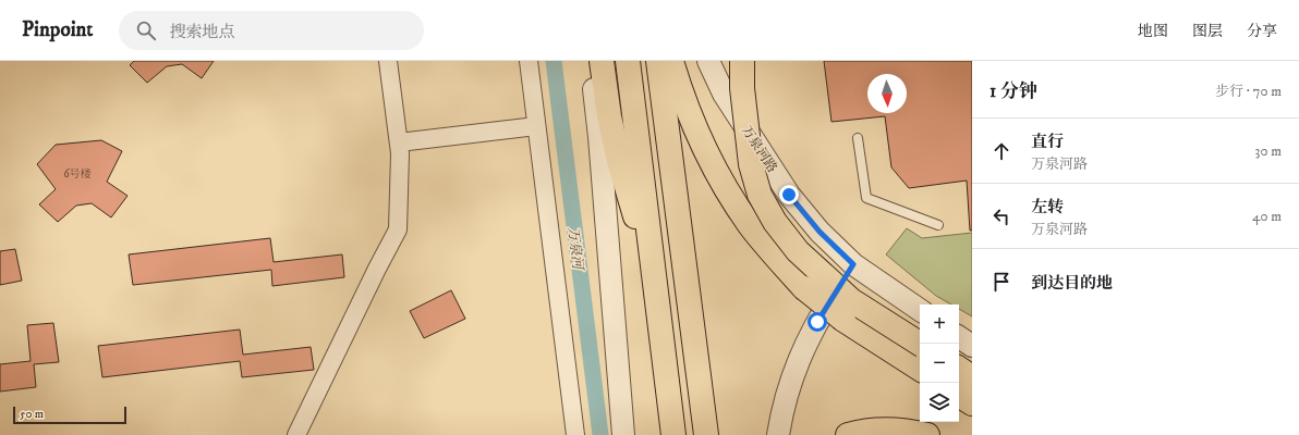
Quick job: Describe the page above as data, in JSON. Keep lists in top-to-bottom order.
{
  "streets": {
    "street": ["万泉河路"]
  },
  "water": ["万泉河"],
  "house_numbers": ["6号楼"],
  "scale_bar": "50 m",
  "north": "bottom",
  "page": {
    "header": "Pinpoint",
    "search": "搜索地点",
    "nav": ["地图", "图层", "分享"],
    "heading": ["1 分钟", "步行 · 70 m"],
    "list": [
      ["直行", "万泉河路", "30 m"],
      ["左转", "万泉河路", "40 m"],
      "到达目的地"
    ],
    "map_buttons": ["+", "−"],
    "scale": "50 m"
  }
}
